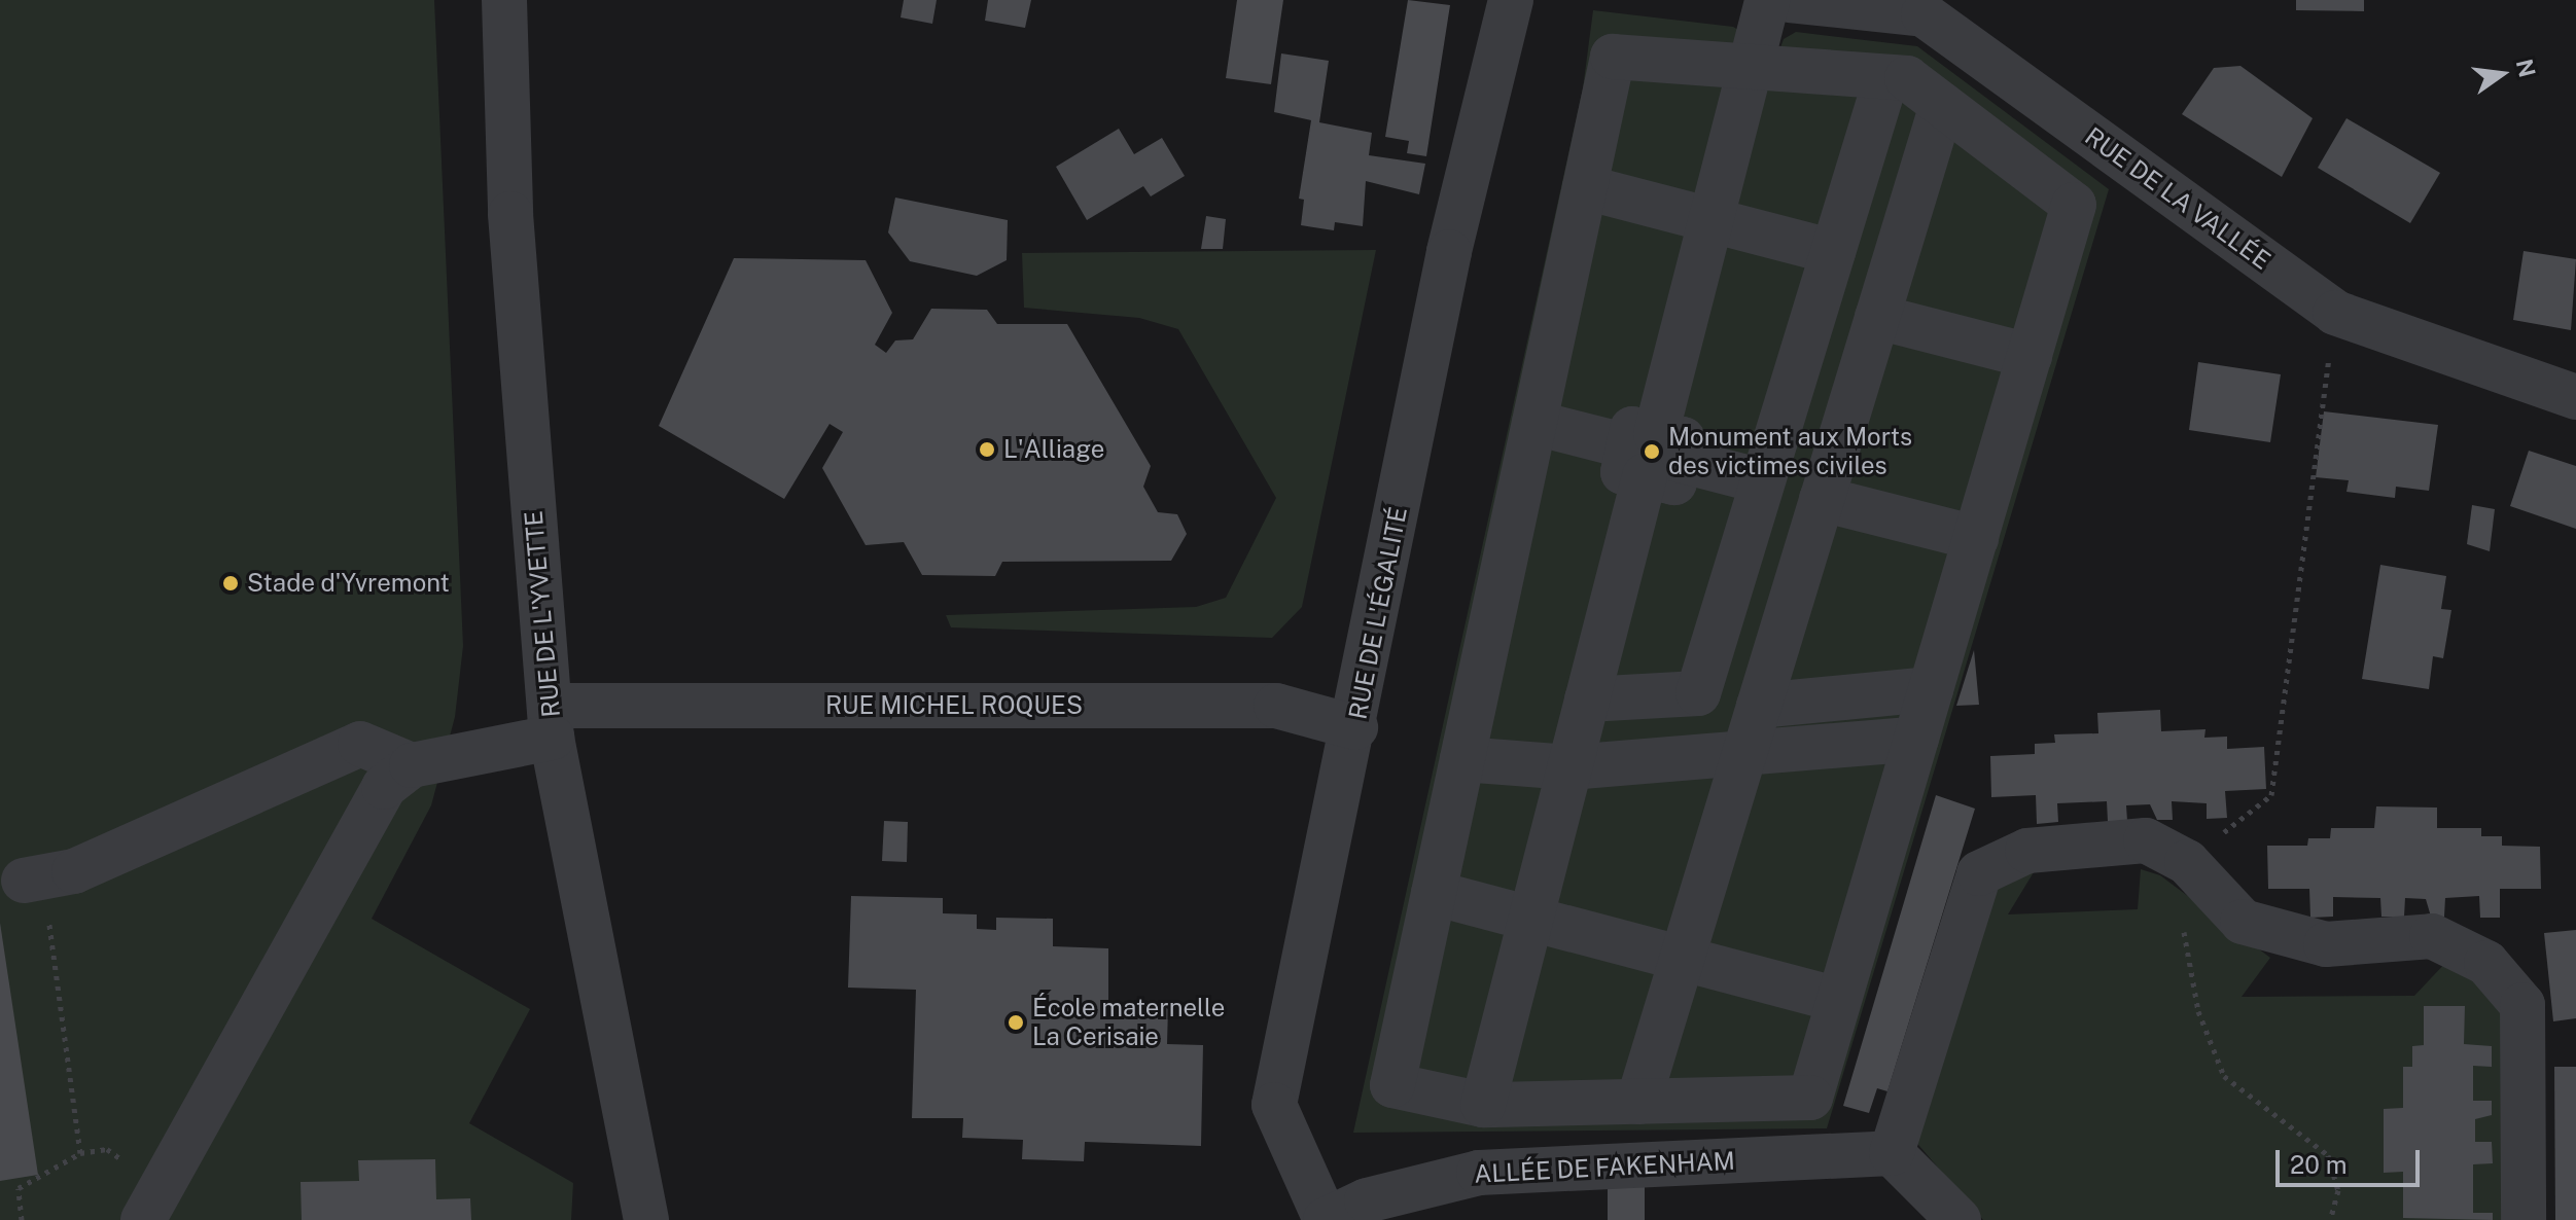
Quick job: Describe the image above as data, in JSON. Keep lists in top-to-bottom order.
{
  "streets": {
    "street": [
      "RUE DE LA VALLÉE",
      "RUE DE L'ÉGALITÉ",
      "RUE DE L'YVETTE",
      "RUE MICHEL ROQUES",
      "ALLÉE DE FAKENHAM"
    ]
  },
  "crossings": [
    ["RUE DE L'ÉGALITÉ", "RUE MICHEL ROQUES"],
    ["RUE DE L'ÉGALITÉ", "ALLÉE DE FAKENHAM"],
    ["RUE DE L'YVETTE", "RUE MICHEL ROQUES"]
  ],
  "places": [
    "L'Alliage",
    "Monument aux Morts des victimes civiles",
    "Stade d'Yvremont",
    "École maternelle La Cerisaie"
  ],
  "scale_bar": "20 m",
  "north": "right"
}
